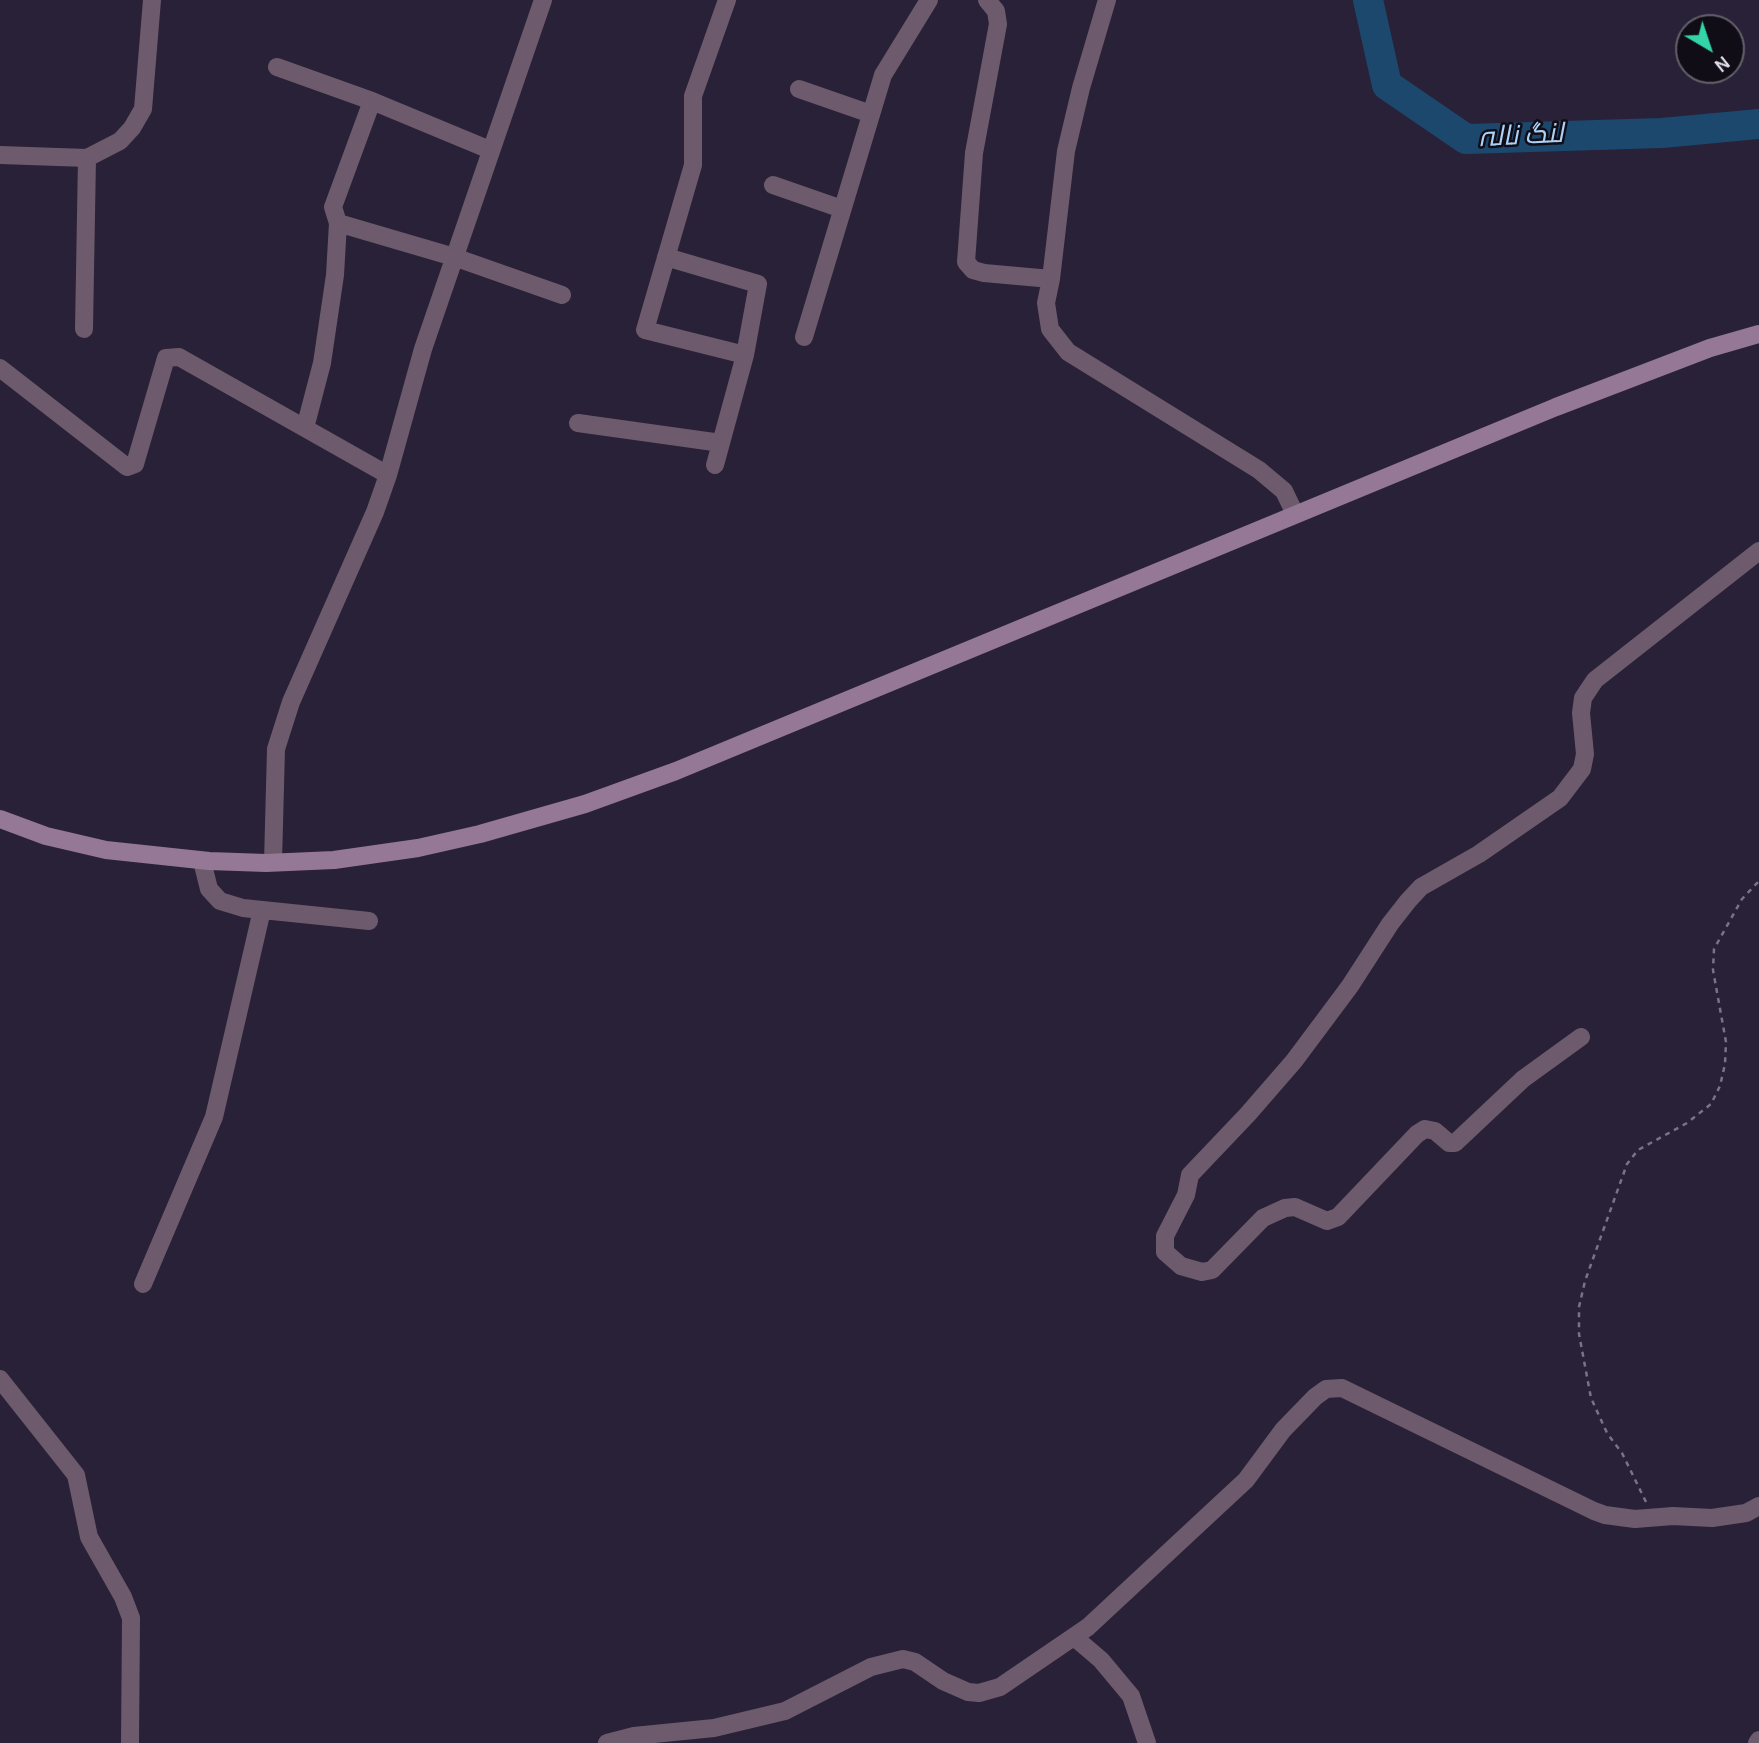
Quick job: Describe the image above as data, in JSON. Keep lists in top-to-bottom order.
{
  "water": ["لنگ نالہ"],
  "north": "bottom right"
}
